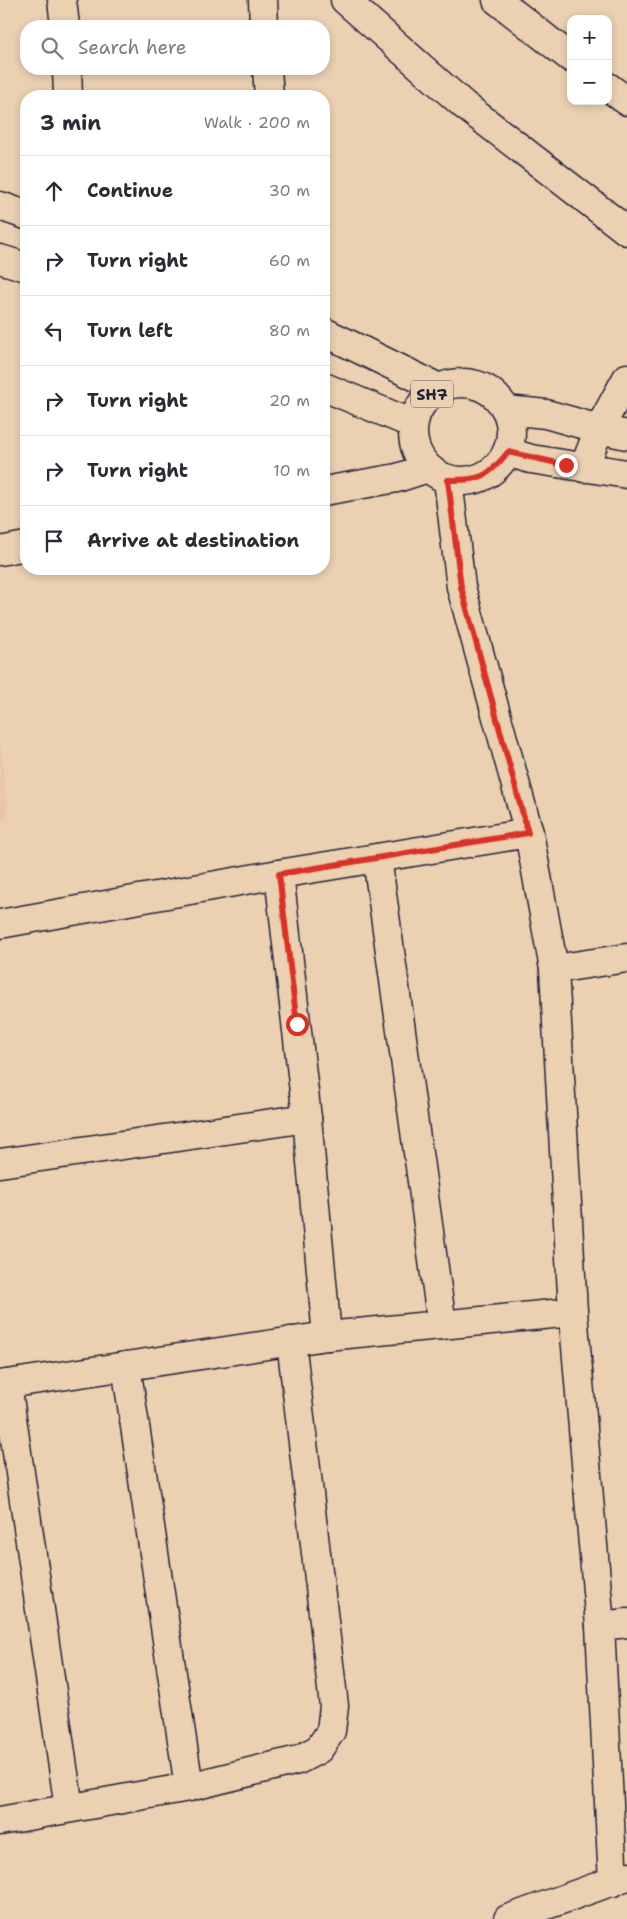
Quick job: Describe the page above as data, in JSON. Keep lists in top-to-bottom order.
{
  "streets": {
    "street": ["SH7"]
  },
  "page": {
    "map_buttons": ["+", "−"],
    "search": "Search here",
    "heading": ["3 min", "Walk · 200 m"],
    "list": [
      ["Continue", "30 m"],
      ["Turn right", "60 m"],
      ["Turn left", "80 m"],
      ["Turn right", "20 m"],
      ["Turn right", "10 m"],
      "Arrive at destination"
    ]
  }
}
